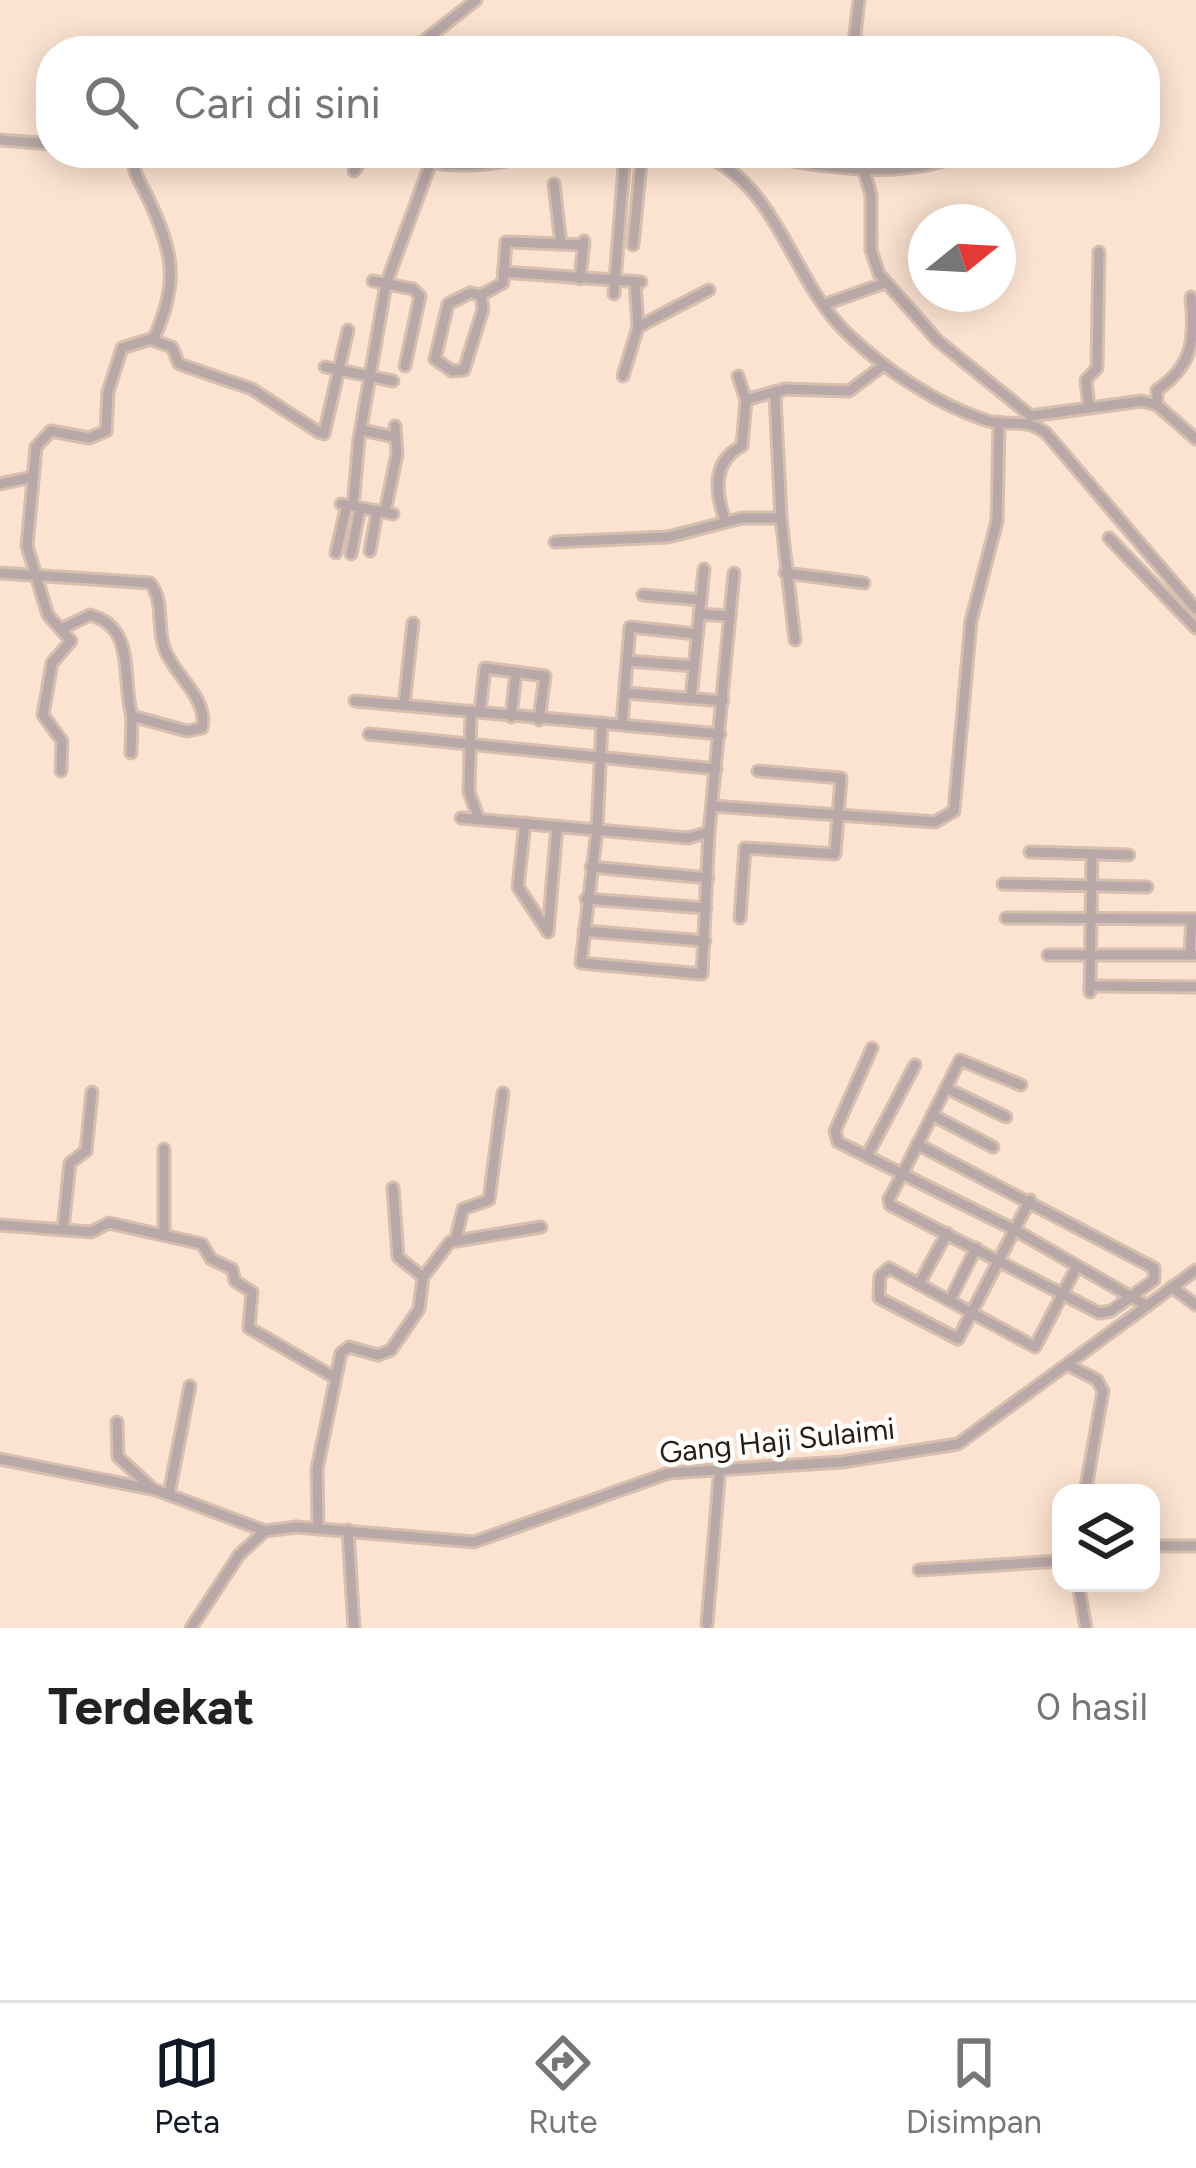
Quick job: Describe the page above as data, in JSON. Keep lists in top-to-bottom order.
{
  "streets": {
    "street": ["Gang Haji Sulaimi"]
  },
  "north": "right",
  "page": {
    "search": "Cari di sini",
    "heading": ["Terdekat", "0 hasil"],
    "nav": ["Peta", "Rute", "Disimpan"]
  }
}
